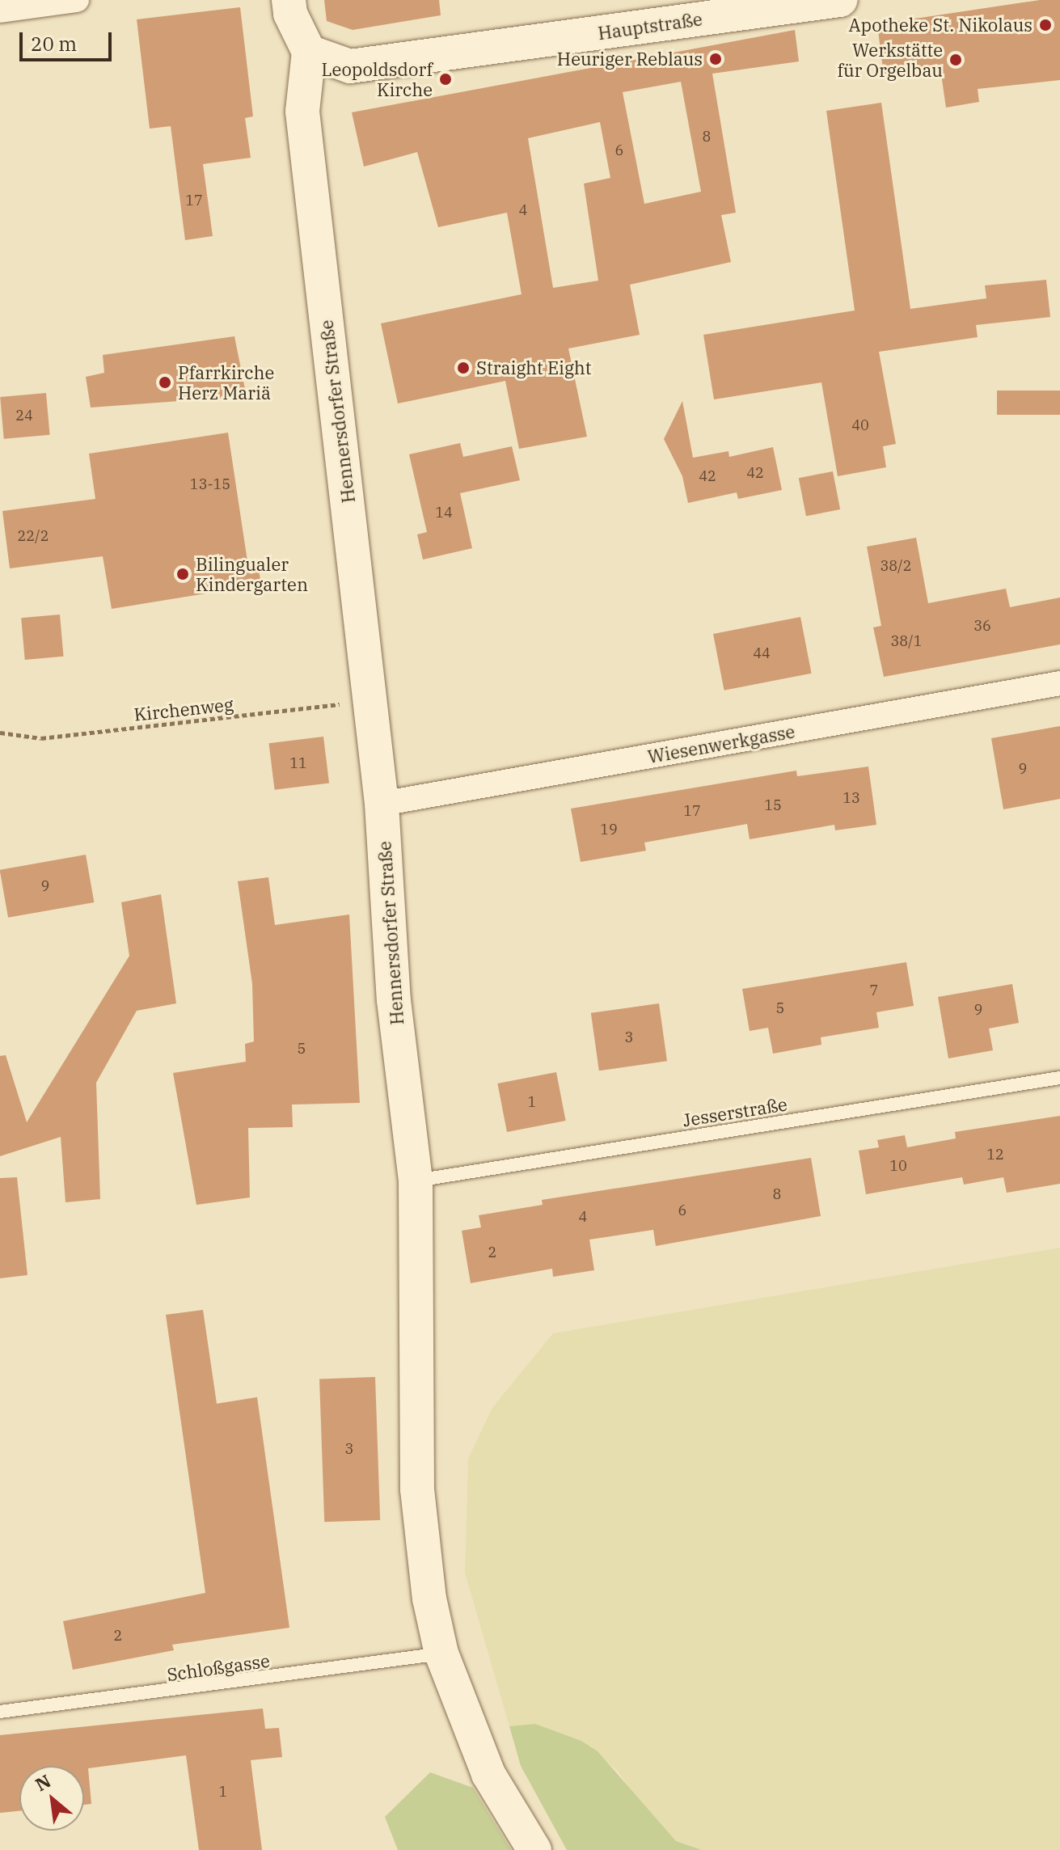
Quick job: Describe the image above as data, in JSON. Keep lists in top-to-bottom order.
{
  "streets": {
    "street": ["Hauptstraße", "Hennersdorfer Straße", "Wiesenwerkgasse"],
    "lane": ["Jesserstraße", "Schloßgasse"],
    "path": ["Kirchenweg"]
  },
  "crossings": [
    ["Hauptstraße", "Hennersdorfer Straße"],
    ["Hennersdorfer Straße", "Kirchenweg"],
    ["Hennersdorfer Straße", "Wiesenwerkgasse"],
    ["Hennersdorfer Straße", "Jesserstraße"],
    ["Hennersdorfer Straße", "Schloßgasse"]
  ],
  "places": [
    "Apotheke St. Nikolaus",
    "Heuriger Reblaus",
    "Werkstätte für Orgelbau",
    "Leopoldsdorf Kirche",
    "Straight Eight",
    "Pfarrkirche Herz Mariä",
    "Bilingualer Kindergarten"
  ],
  "house_numbers": [
    "8",
    "6",
    "17",
    "4",
    "24",
    "40",
    "42",
    "42",
    "13-15",
    "14",
    "22/2",
    "38/2",
    "36",
    "38/1",
    "44",
    "11",
    "9",
    "13",
    "15",
    "17",
    "19",
    "9",
    "7",
    "5",
    "9",
    "3",
    "5",
    "1",
    "12",
    "10",
    "8",
    "6",
    "4",
    "2",
    "3",
    "2",
    "1"
  ],
  "scale_bar": "20 m",
  "north": "top left"
}
